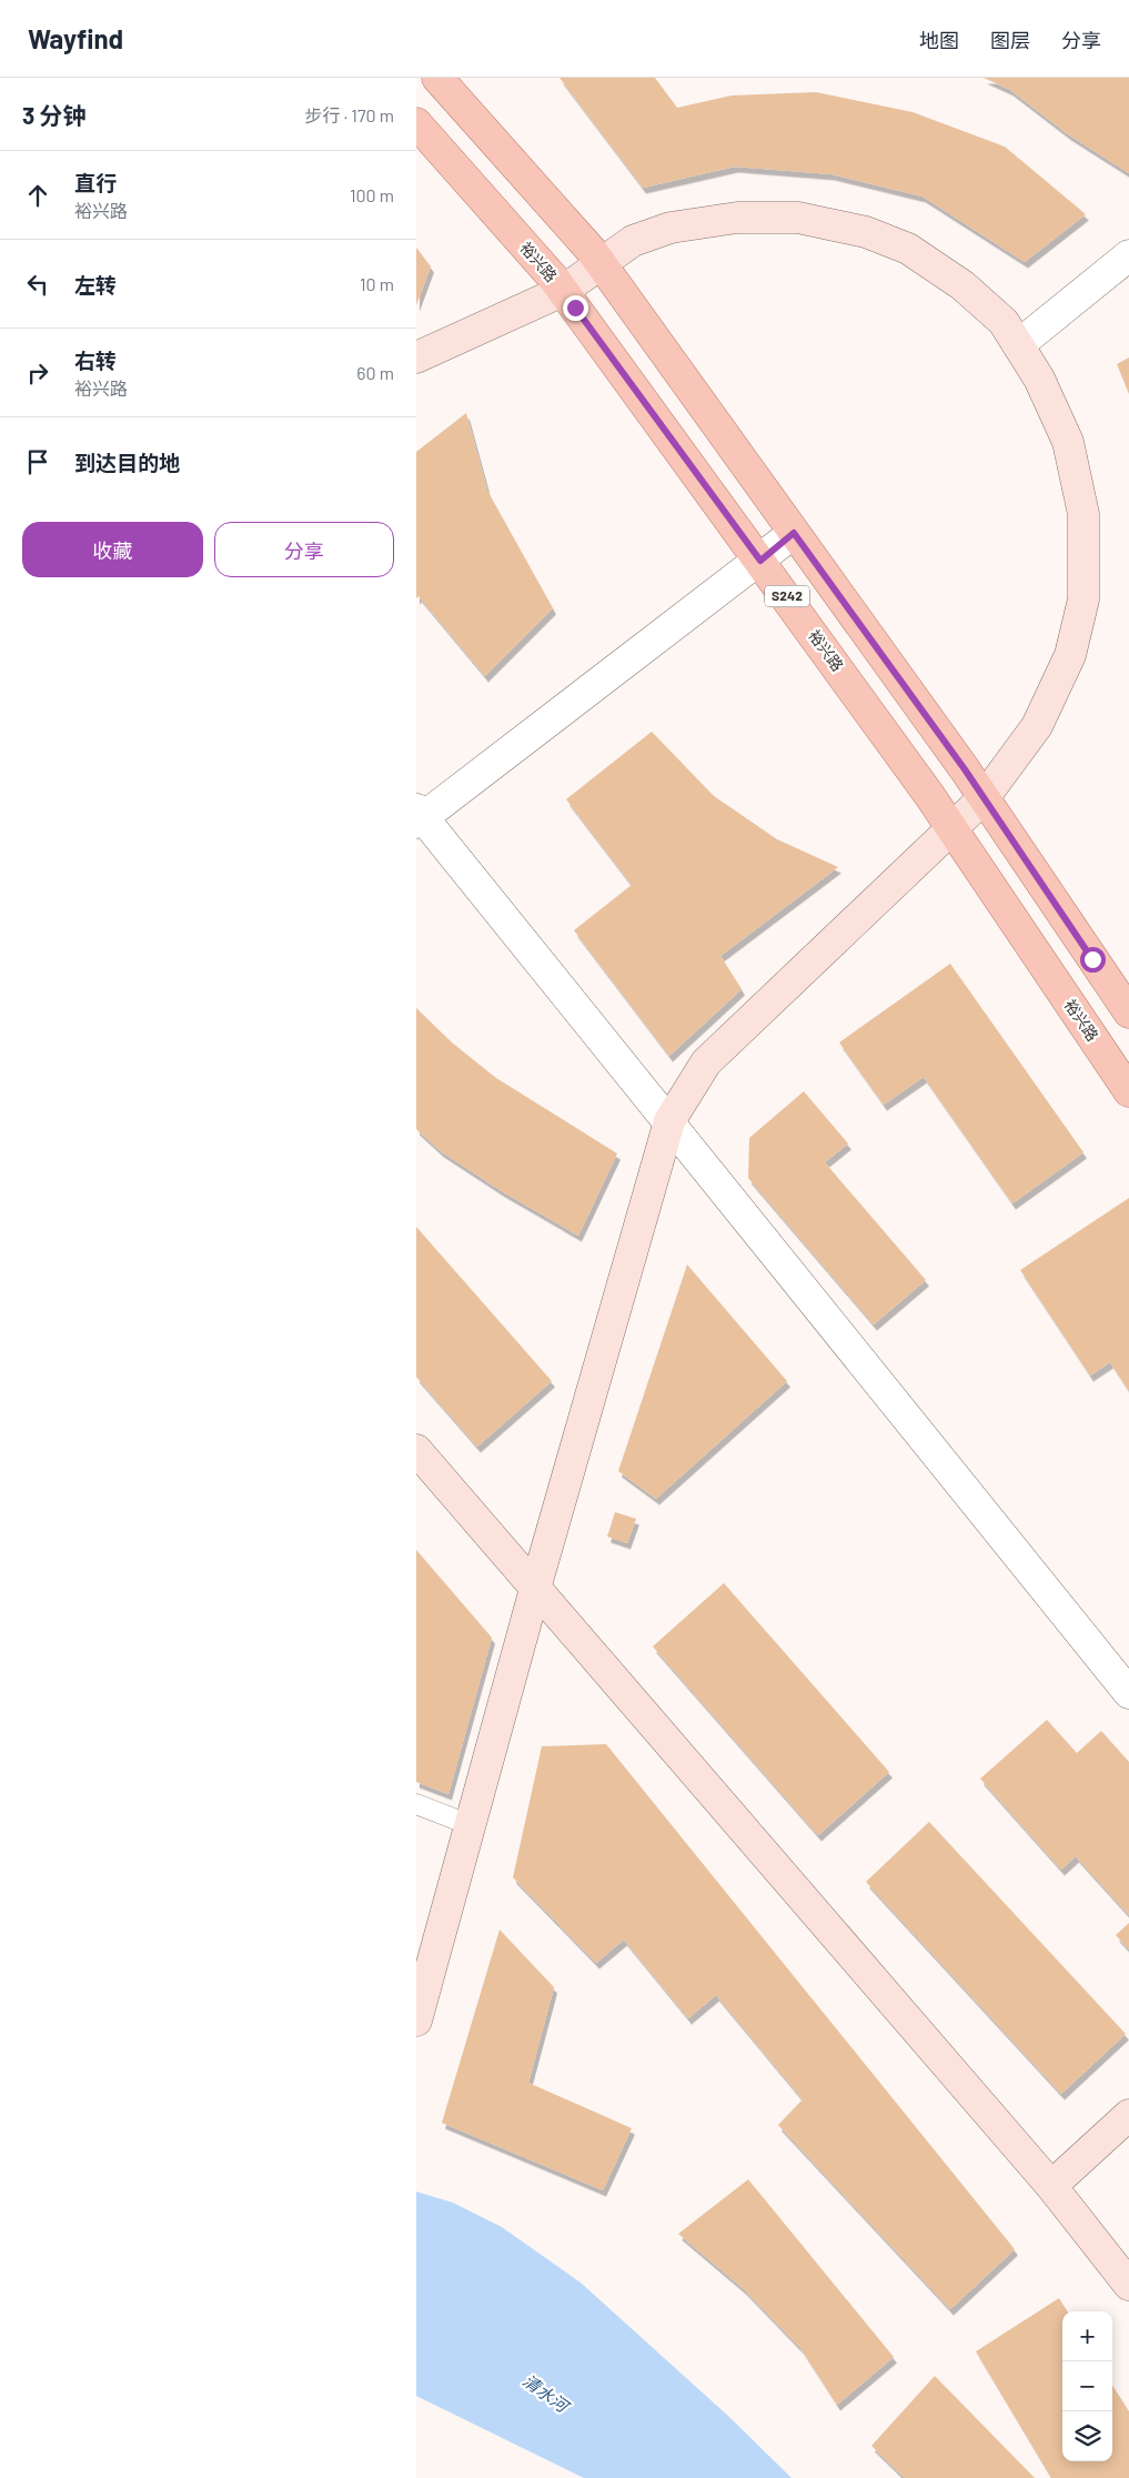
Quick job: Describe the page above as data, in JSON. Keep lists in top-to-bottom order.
{
  "streets": {
    "main road": ["裕兴路", "S242"]
  },
  "water": ["清水河"],
  "page": {
    "header": "Wayfind",
    "nav": ["地图", "图层", "分享"],
    "heading": ["3 分钟", "步行 · 170 m"],
    "list": [
      ["直行", "裕兴路", "100 m"],
      ["左转", "10 m"],
      ["右转", "裕兴路", "60 m"],
      "到达目的地"
    ],
    "buttons": ["收藏", "分享"],
    "map_buttons": ["+", "−"]
  }
}
